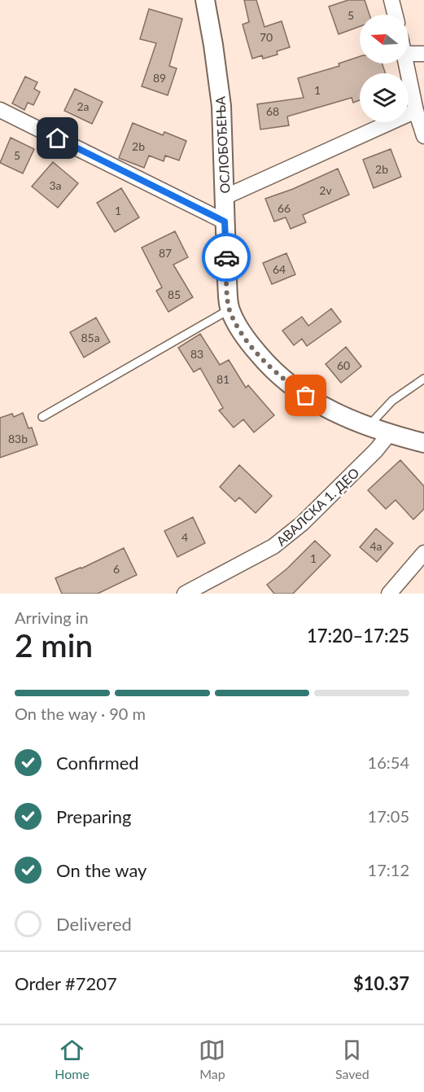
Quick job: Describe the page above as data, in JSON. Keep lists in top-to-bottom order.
{
  "streets": {
    "street": ["ОСЛОБОЂЕЊА", "АВАЛСКА 1. ДЕО"]
  },
  "crossings": [
    ["ОСЛОБОЂЕЊА", "АВАЛСКА 1. ДЕО"]
  ],
  "house_numbers": [
    "5",
    "70",
    "89",
    "1",
    "2a",
    "68",
    "2b",
    "5",
    "2b",
    "3a",
    "2v",
    "66",
    "1",
    "87",
    "64",
    "85",
    "85a",
    "83",
    "60",
    "81",
    "83b",
    "4",
    "4a",
    "1",
    "6"
  ],
  "north": "left",
  "page": {
    "heading": ["2 min", "Arriving in", "17:20–17:25"],
    "panel": ["Order #7207", "$10.37"],
    "bar": "On the way · 90 m",
    "list": [
      ["Confirmed", "16:54"],
      ["Preparing", "17:05"],
      ["On the way", "17:12"],
      "Delivered"
    ],
    "tabs": ["Home", "Map", "Saved"]
  }
}
